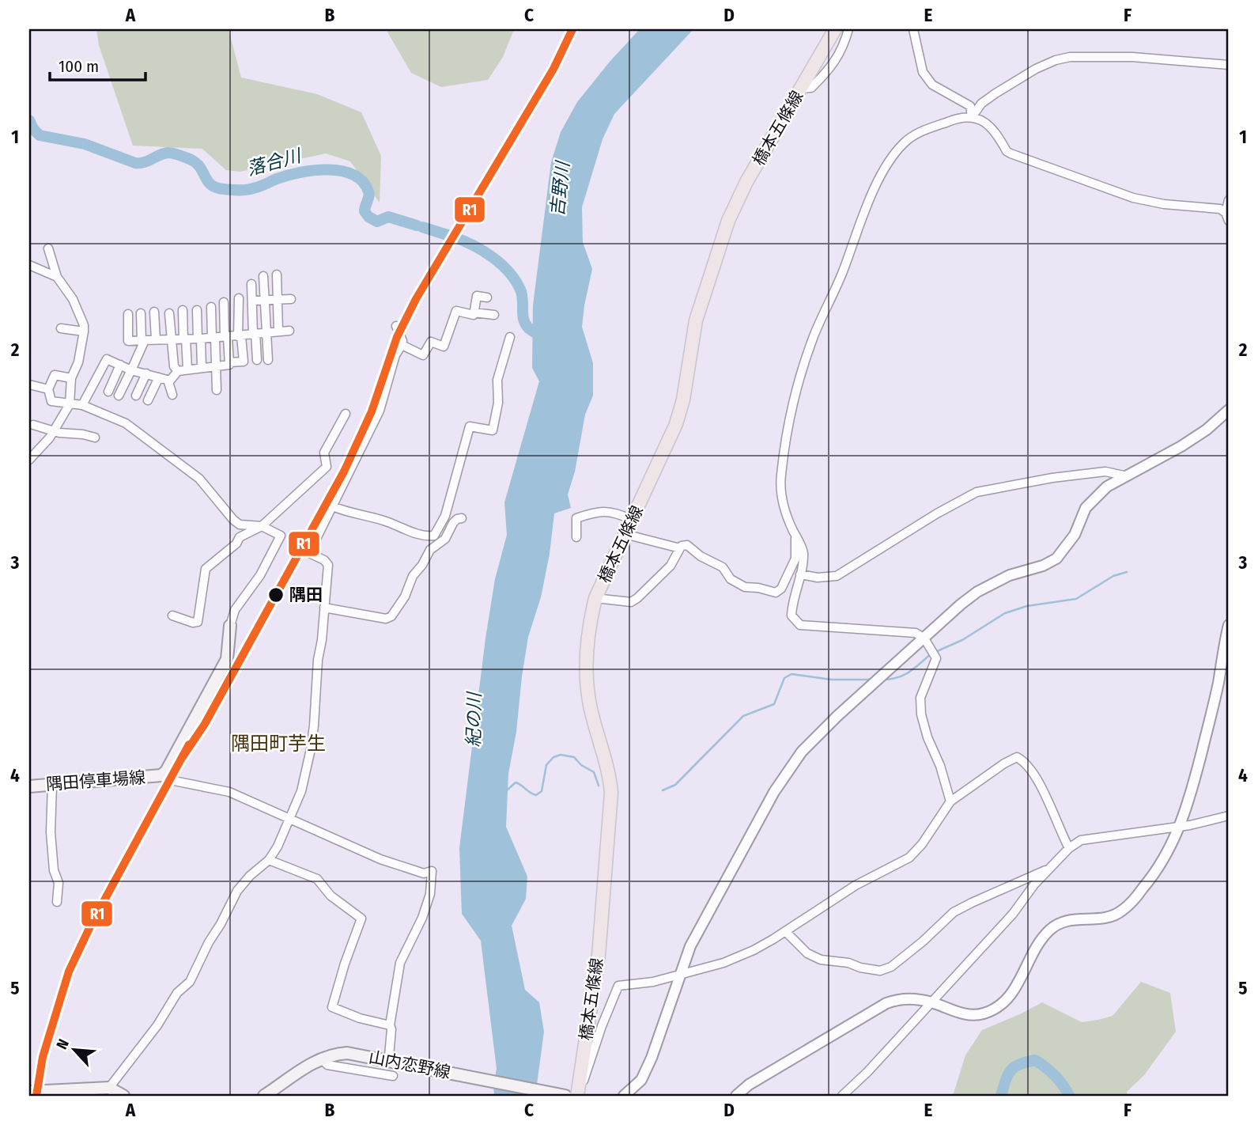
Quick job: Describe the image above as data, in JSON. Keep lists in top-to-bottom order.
{
  "streets": {
    "main road": ["橋本五條線", "隅田停車場線", "山内恋野線"]
  },
  "districts": ["隅田町芋生"],
  "water": ["落合川", "吉野川", "紀の川"],
  "places": ["隅田"],
  "lines": ["transit line R1"],
  "scale_bar": "100 m",
  "north": "top left",
  "grid": {
    "columns": [
      "A",
      "B",
      "C",
      "D",
      "E",
      "F"
    ],
    "rows": [
      "1",
      "2",
      "3",
      "4",
      "5"
    ]
  }
}
